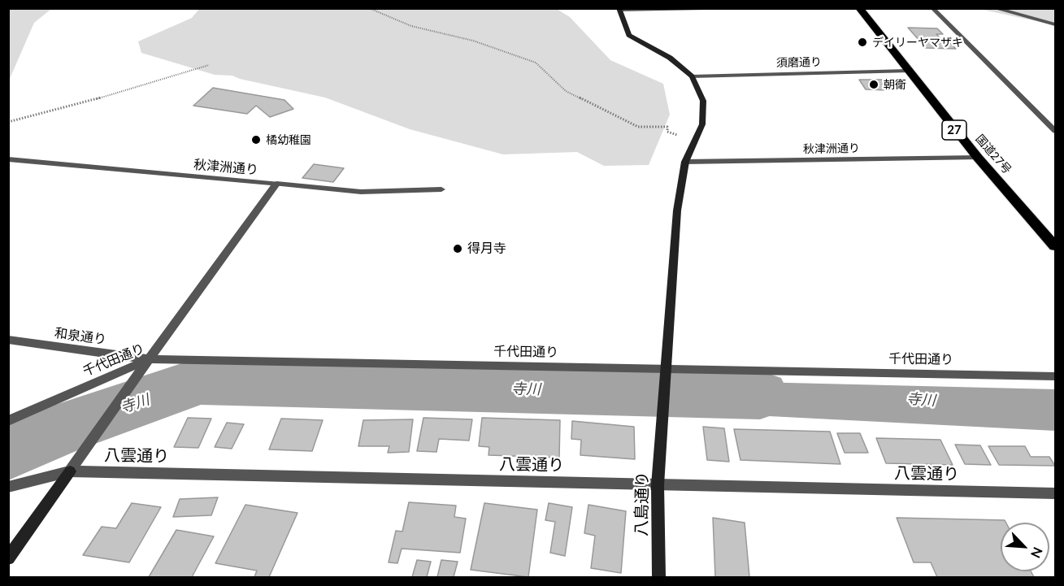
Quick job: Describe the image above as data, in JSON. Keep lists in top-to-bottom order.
{
  "streets": {
    "highway": ["27", "国道27号"],
    "street": [
      "須磨通り",
      "秋津洲通り",
      "和泉通り",
      "千代田通り",
      "八雲通り",
      "八島通り"
    ]
  },
  "crossings": [
    ["須磨通り", "国道27号"],
    ["須磨通り", "八島通り"],
    ["秋津洲通り", "国道27号"],
    ["秋津洲通り", "八島通り"],
    ["和泉通り", "千代田通り"],
    ["千代田通り", "八島通り"],
    ["八雲通り", "八島通り"]
  ],
  "water": ["寺川"],
  "places": [
    "デイリーヤマザキ",
    "朝衛",
    "橘幼稚園",
    "得月寺"
  ],
  "north": "bottom right"
}
